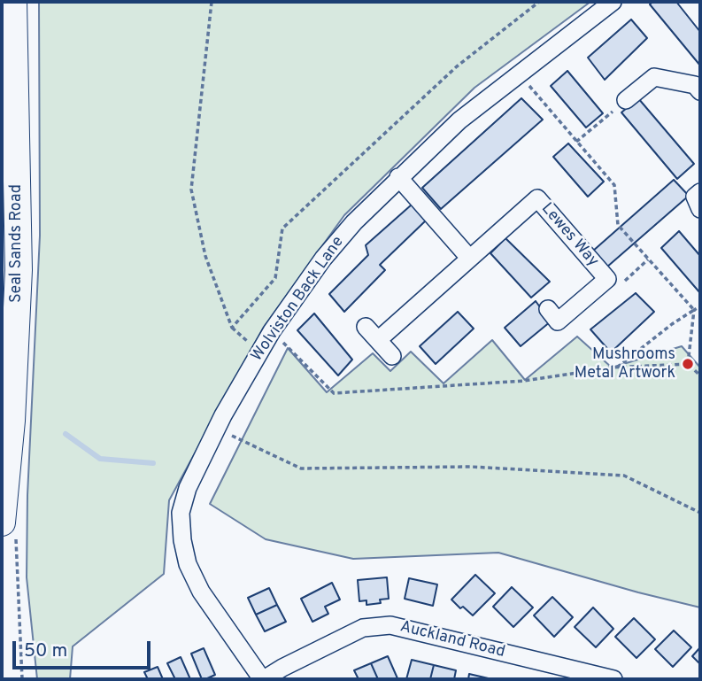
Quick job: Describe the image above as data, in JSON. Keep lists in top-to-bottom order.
{
  "streets": {
    "main road": ["Seal Sands Road"],
    "street": ["Lewes Way", "Wolviston Back Lane", "Auckland Road"]
  },
  "crossings": [
    ["Wolviston Back Lane", "Auckland Road"]
  ],
  "places": ["Mushrooms Metal Artwork"],
  "scale_bar": "50 m"
}
